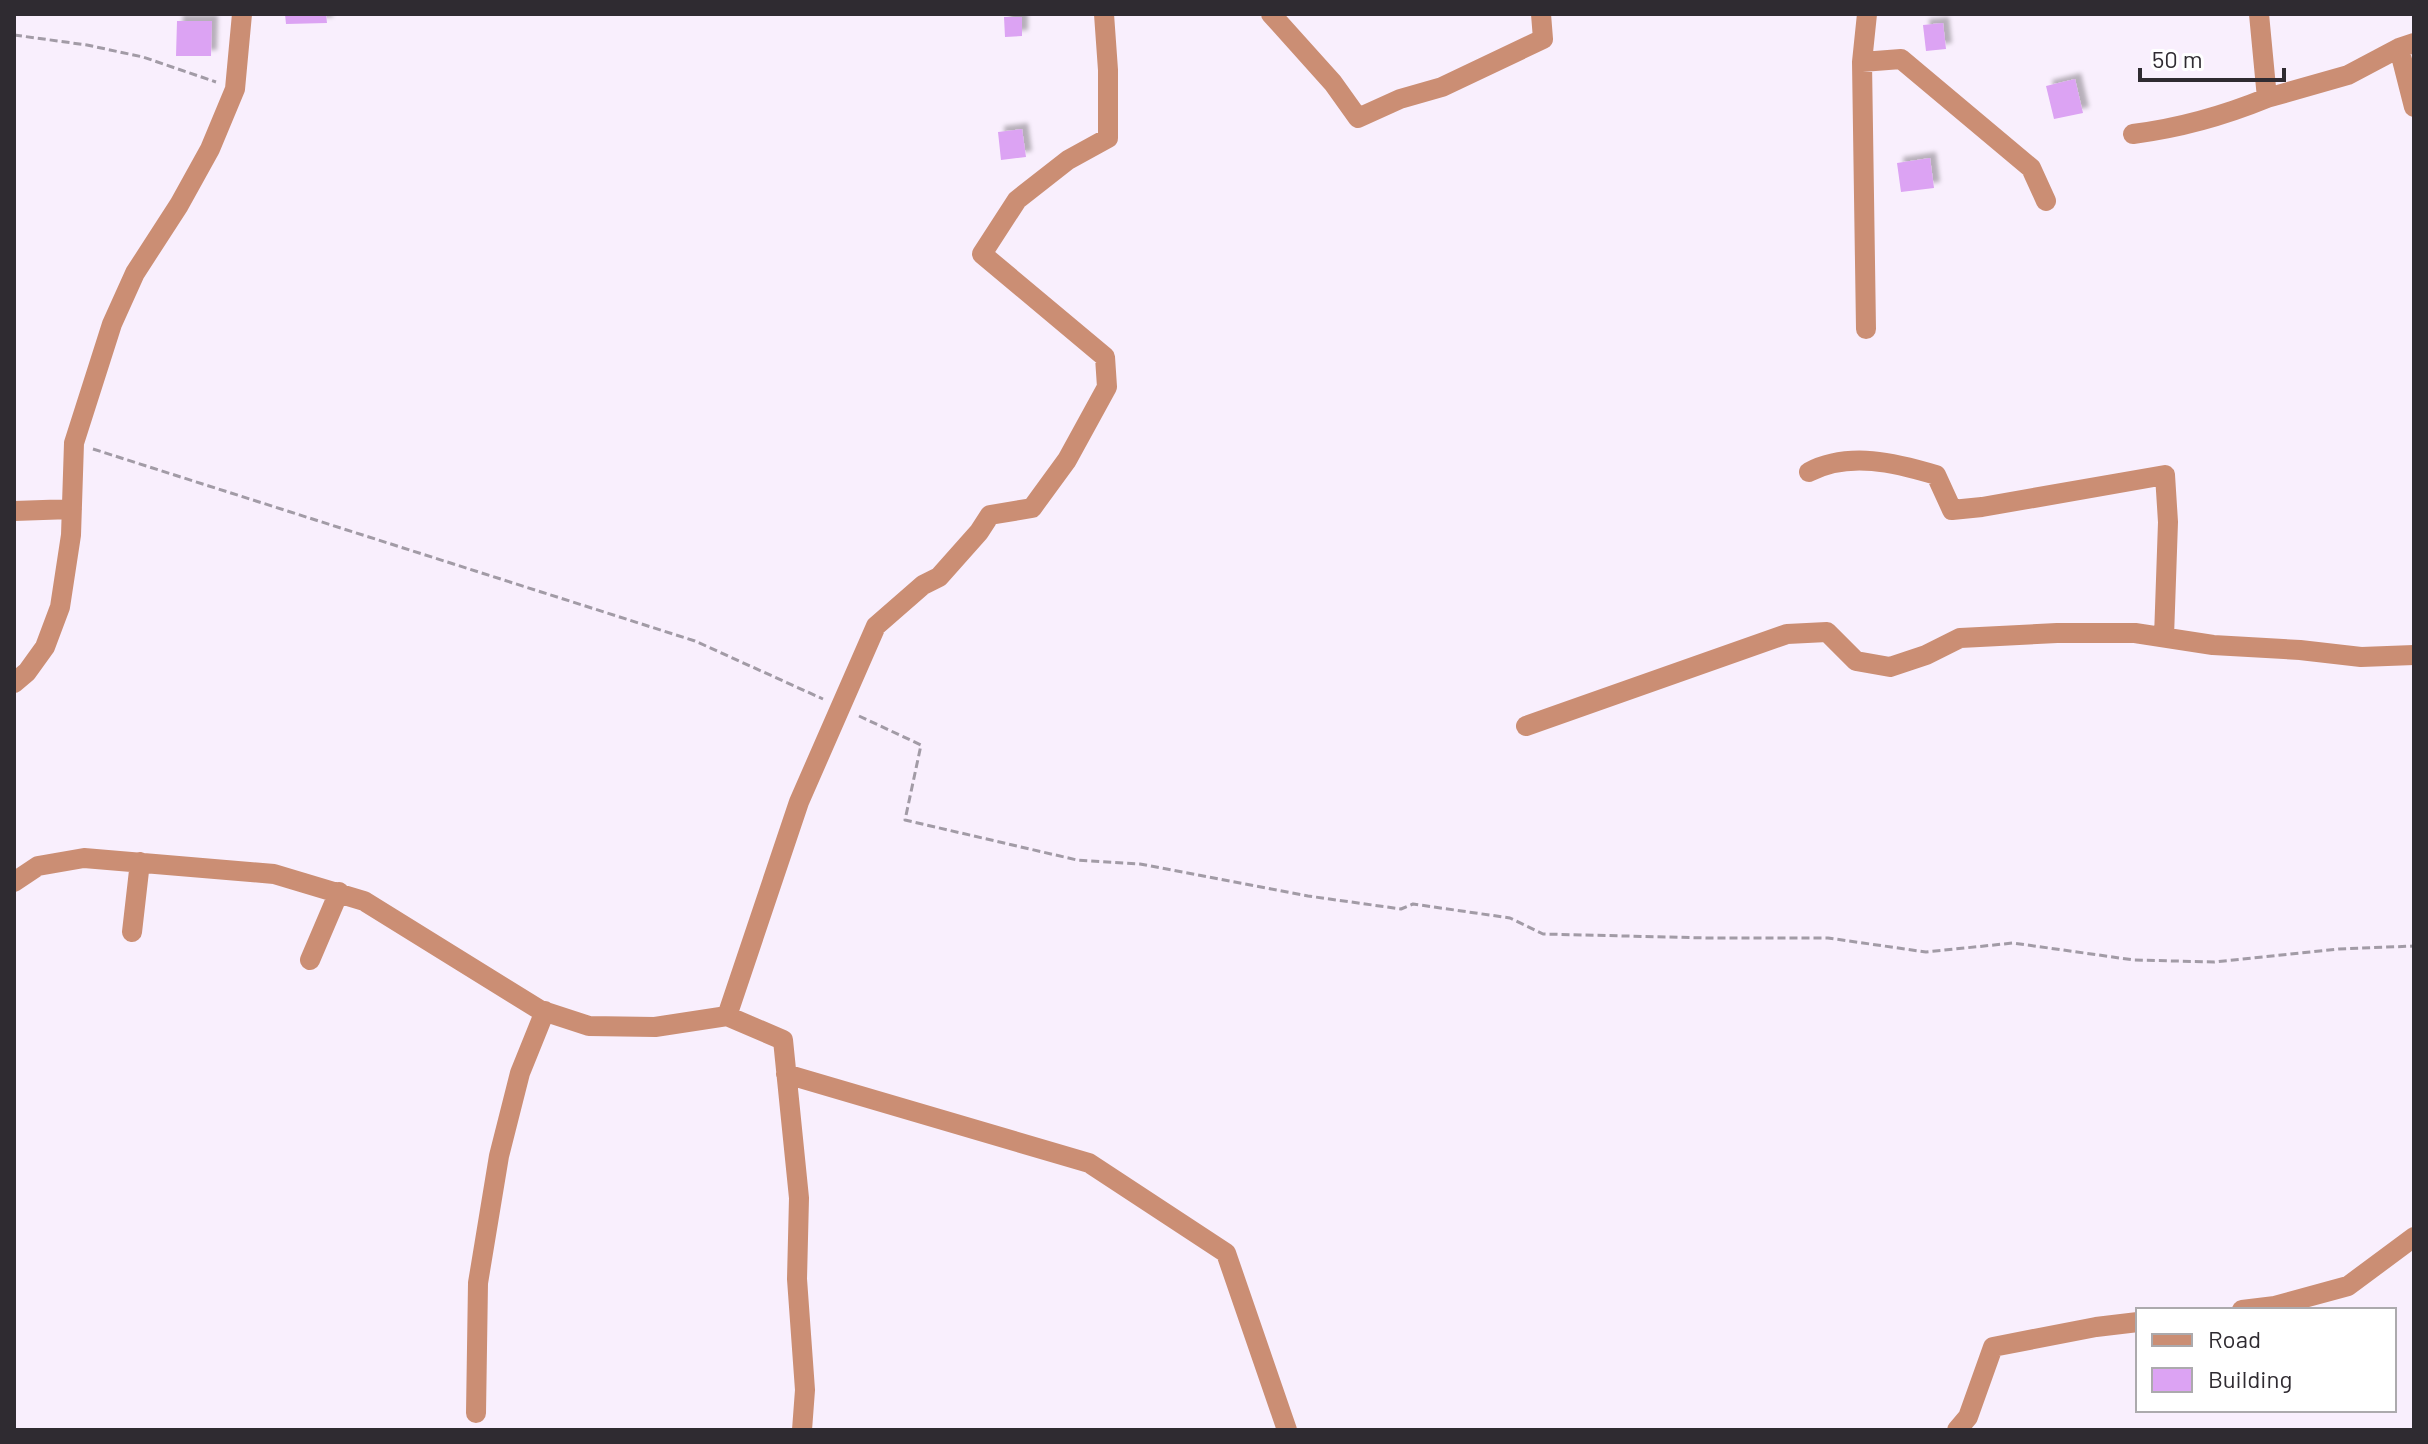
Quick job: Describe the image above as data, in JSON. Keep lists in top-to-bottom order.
{
  "legend": ["Road", "Building"],
  "scale_bar": "50 m"
}
